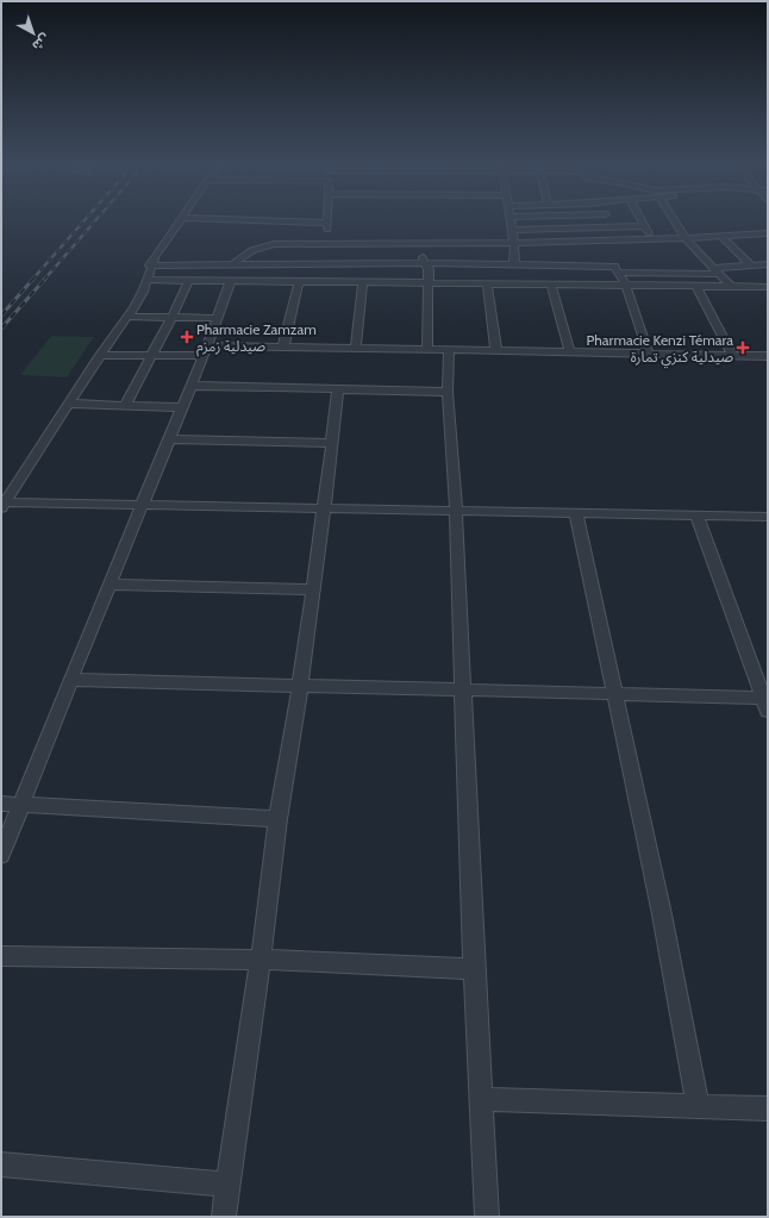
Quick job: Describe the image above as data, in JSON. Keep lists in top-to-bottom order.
{
  "places": {
    "health": ["Pharmacie Zamzam صيدلية زمزم", "Pharmacie Kenzi Témara صيدلية كنزي تمارة"]
  },
  "north": "bottom right"
}
